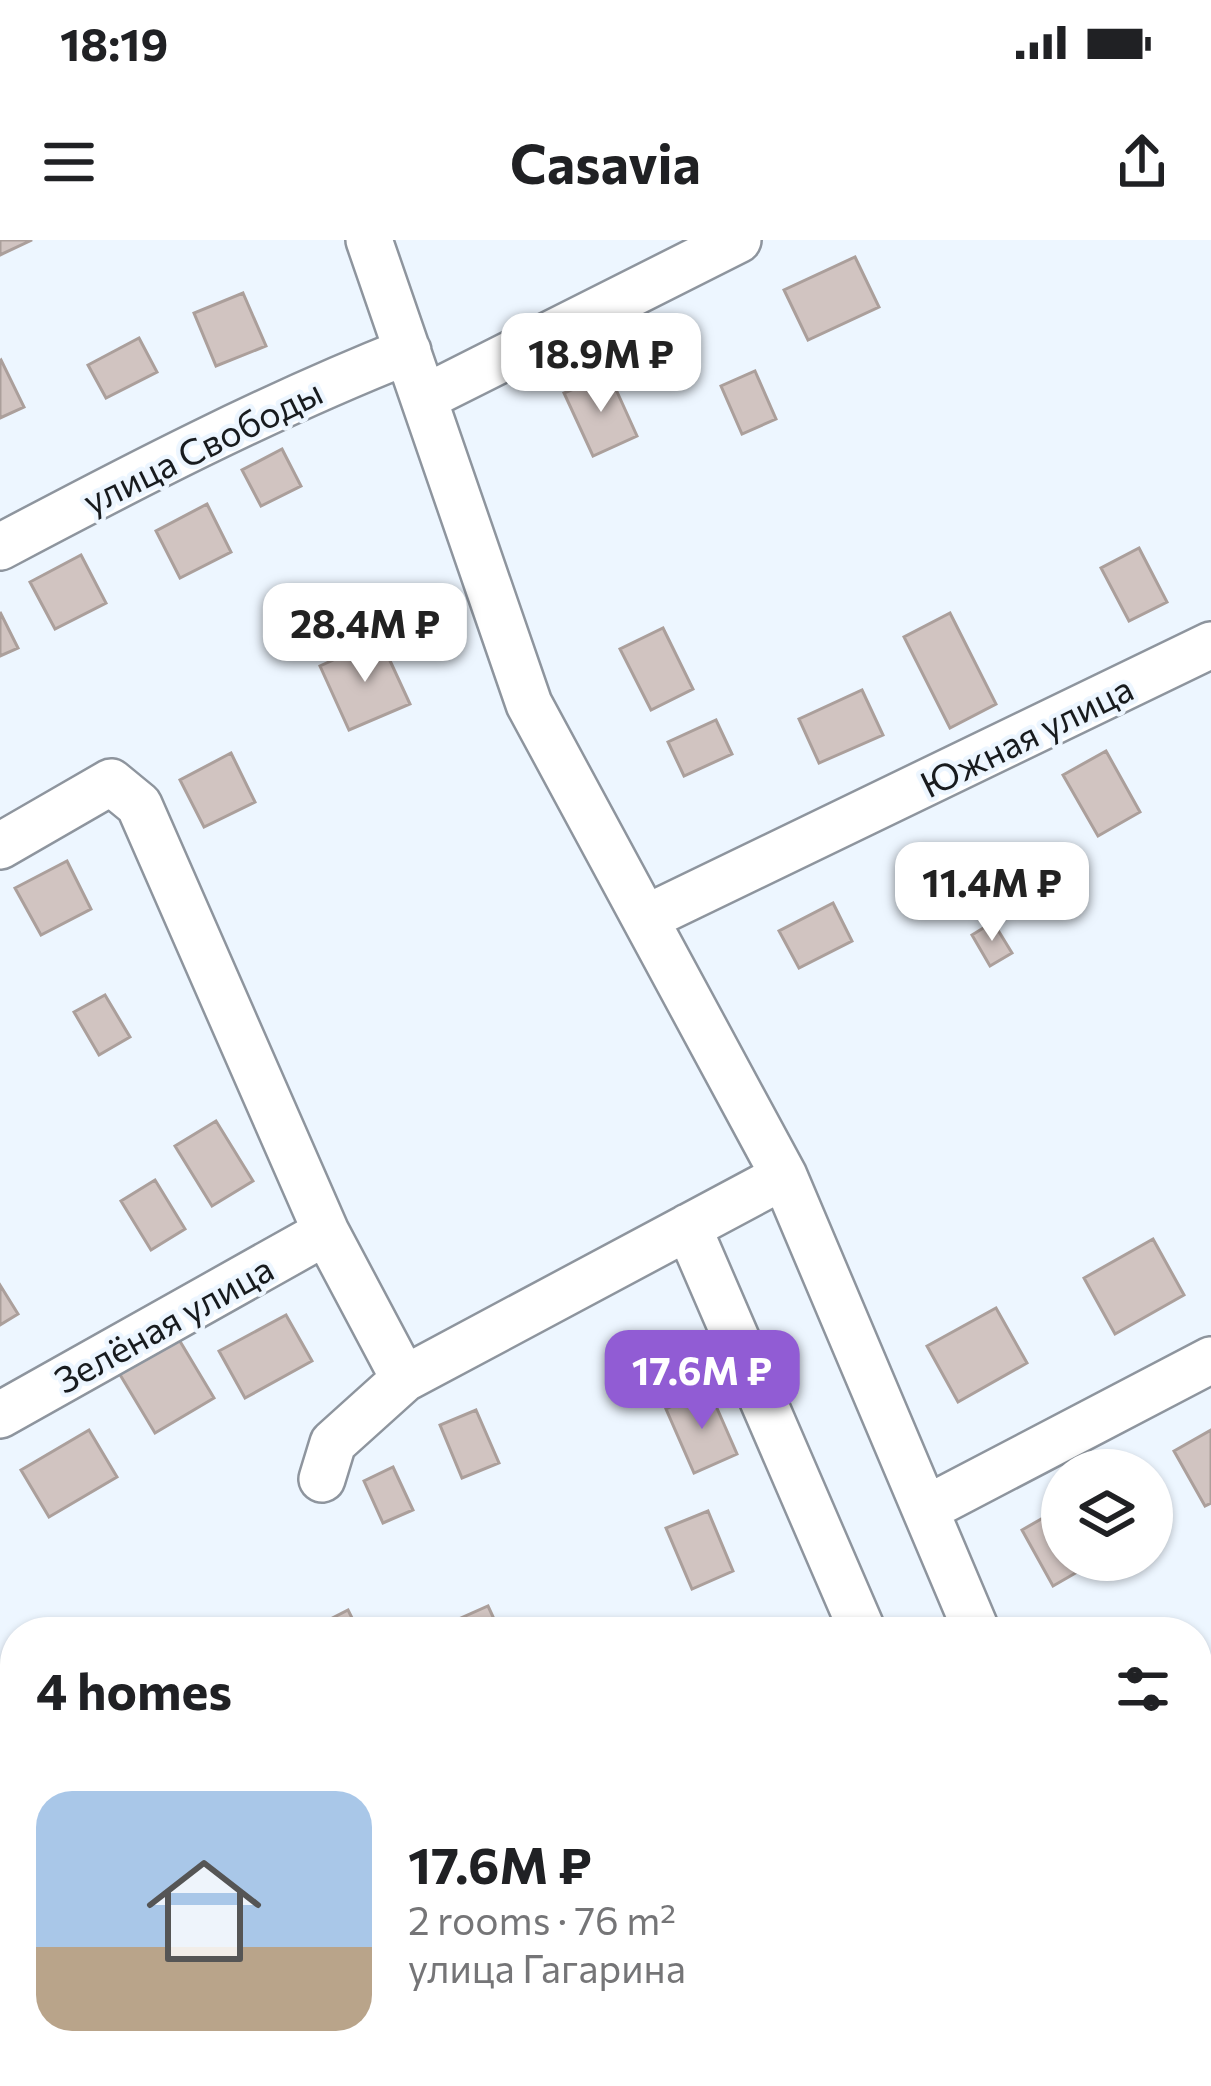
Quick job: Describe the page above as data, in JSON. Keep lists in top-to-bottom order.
{
  "streets": {
    "street": ["улица Свободы", "Южная улица", "Зелёная улица"]
  },
  "page": {
    "status": "18:19",
    "header": "Casavia",
    "price": [
      "18.9M ₽",
      "28.4M ₽",
      "11.4M ₽",
      "17.6M ₽"
    ],
    "heading": "4 homes",
    "list": [
      {
        "name": "17.6M ₽",
        "note": "2 rooms · 76 m² · улица Гагарина"
      }
    ]
  }
}
